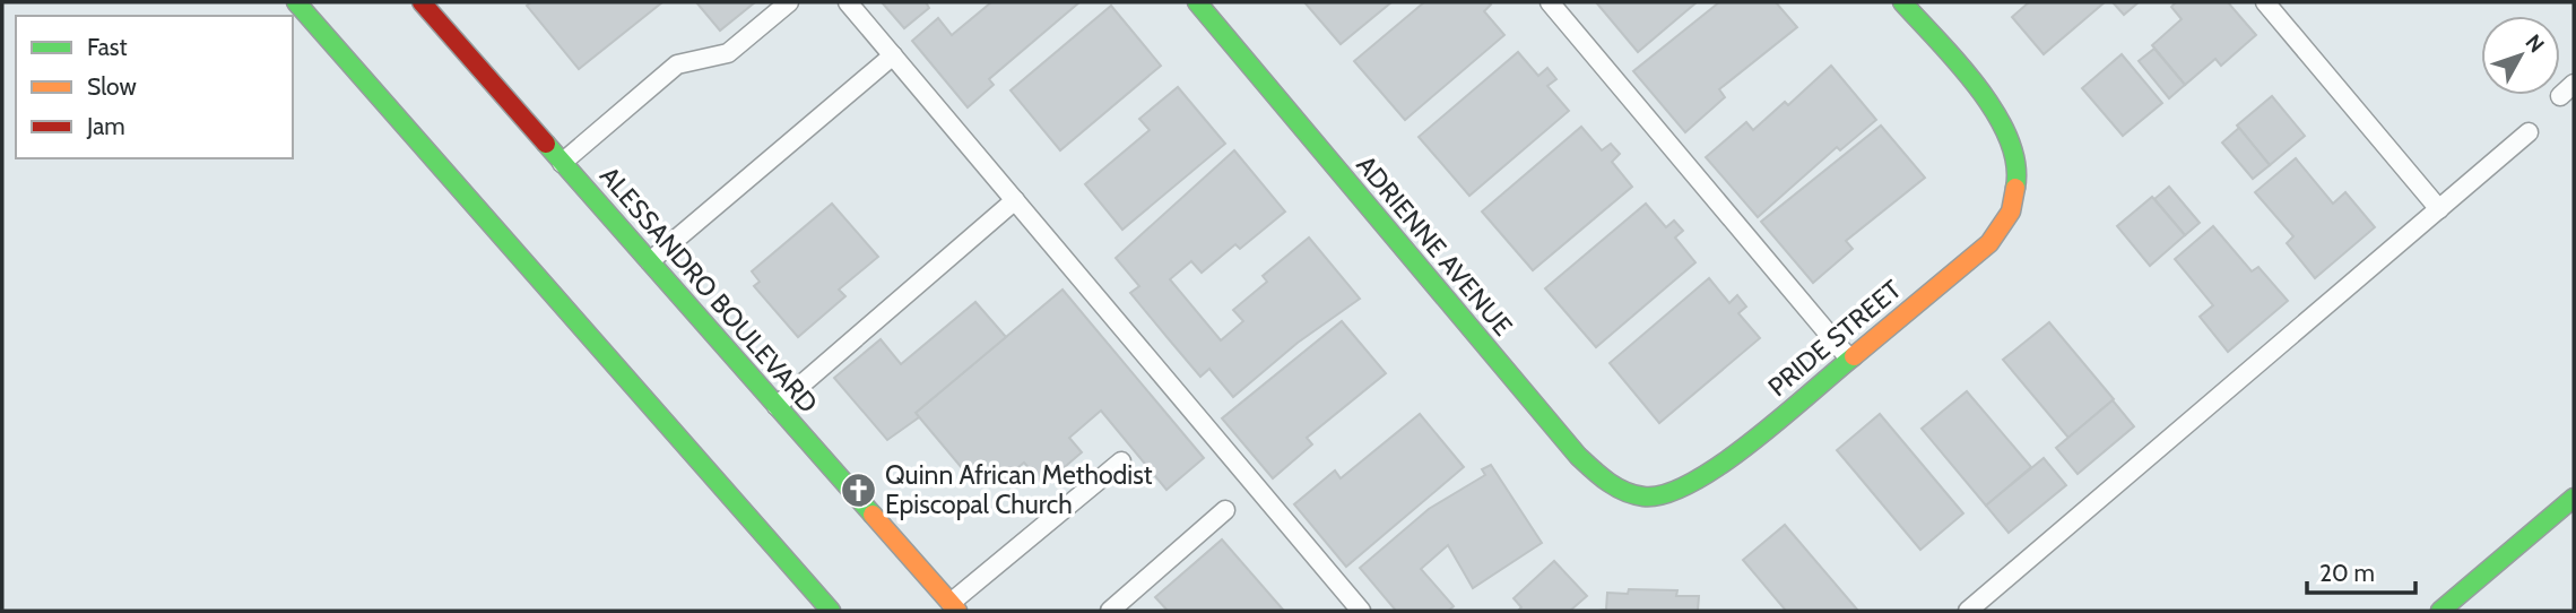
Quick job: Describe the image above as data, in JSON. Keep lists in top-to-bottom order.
{
  "streets": {
    "main road": ["ADRIENNE AVENUE", "ALESSANDRO BOULEVARD", "PRIDE STREET"]
  },
  "crossings": [
    ["ADRIENNE AVENUE", "PRIDE STREET"]
  ],
  "places": {
    "church": ["Quinn African Methodist Episcopal Church"]
  },
  "legend": ["Fast", "Slow", "Jam"],
  "scale_bar": "20 m",
  "north": "top right"
}
